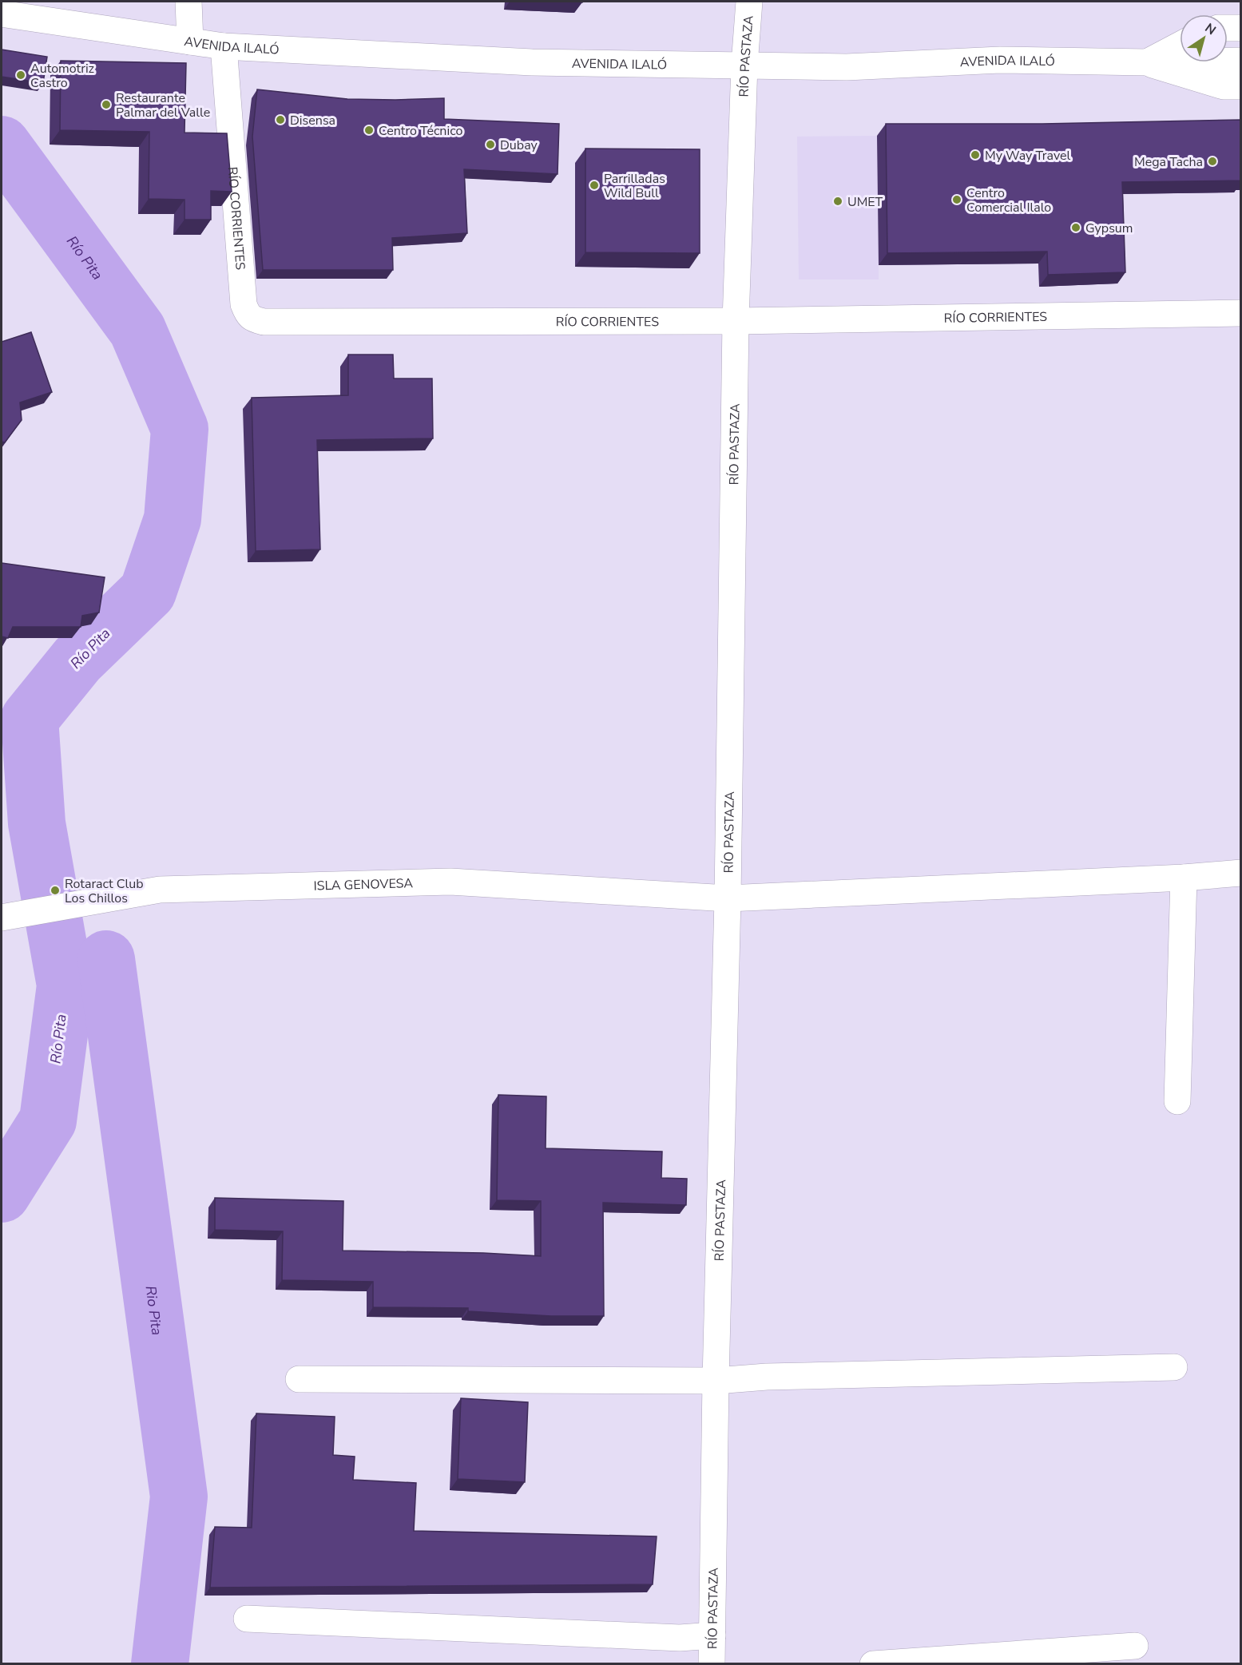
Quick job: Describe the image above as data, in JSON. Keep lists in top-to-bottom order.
{
  "streets": {
    "street": [
      "AVENIDA ILALÓ",
      "RÍO PASTAZA",
      "RÍO CORRIENTES",
      "ISLA GENOVESA"
    ]
  },
  "crossings": [
    ["AVENIDA ILALÓ", "RÍO PASTAZA"],
    ["AVENIDA ILALÓ", "RÍO CORRIENTES"],
    ["RÍO PASTAZA", "RÍO CORRIENTES"],
    ["RÍO PASTAZA", "ISLA GENOVESA"]
  ],
  "water": ["Río Pita", "Rio Pita"],
  "places": [
    "Automotriz Castro",
    "Restaurante Palmar del Valle",
    "Disensa",
    "Centro Técnico",
    "Dubay",
    "My Way Travel",
    "Mega Tacha",
    "Parrilladas Wild Bull",
    "Centro Comercial Ilalo",
    "UMET",
    "Gypsum",
    "Rotaract Club Los Chillos"
  ],
  "north": "top right"
}
